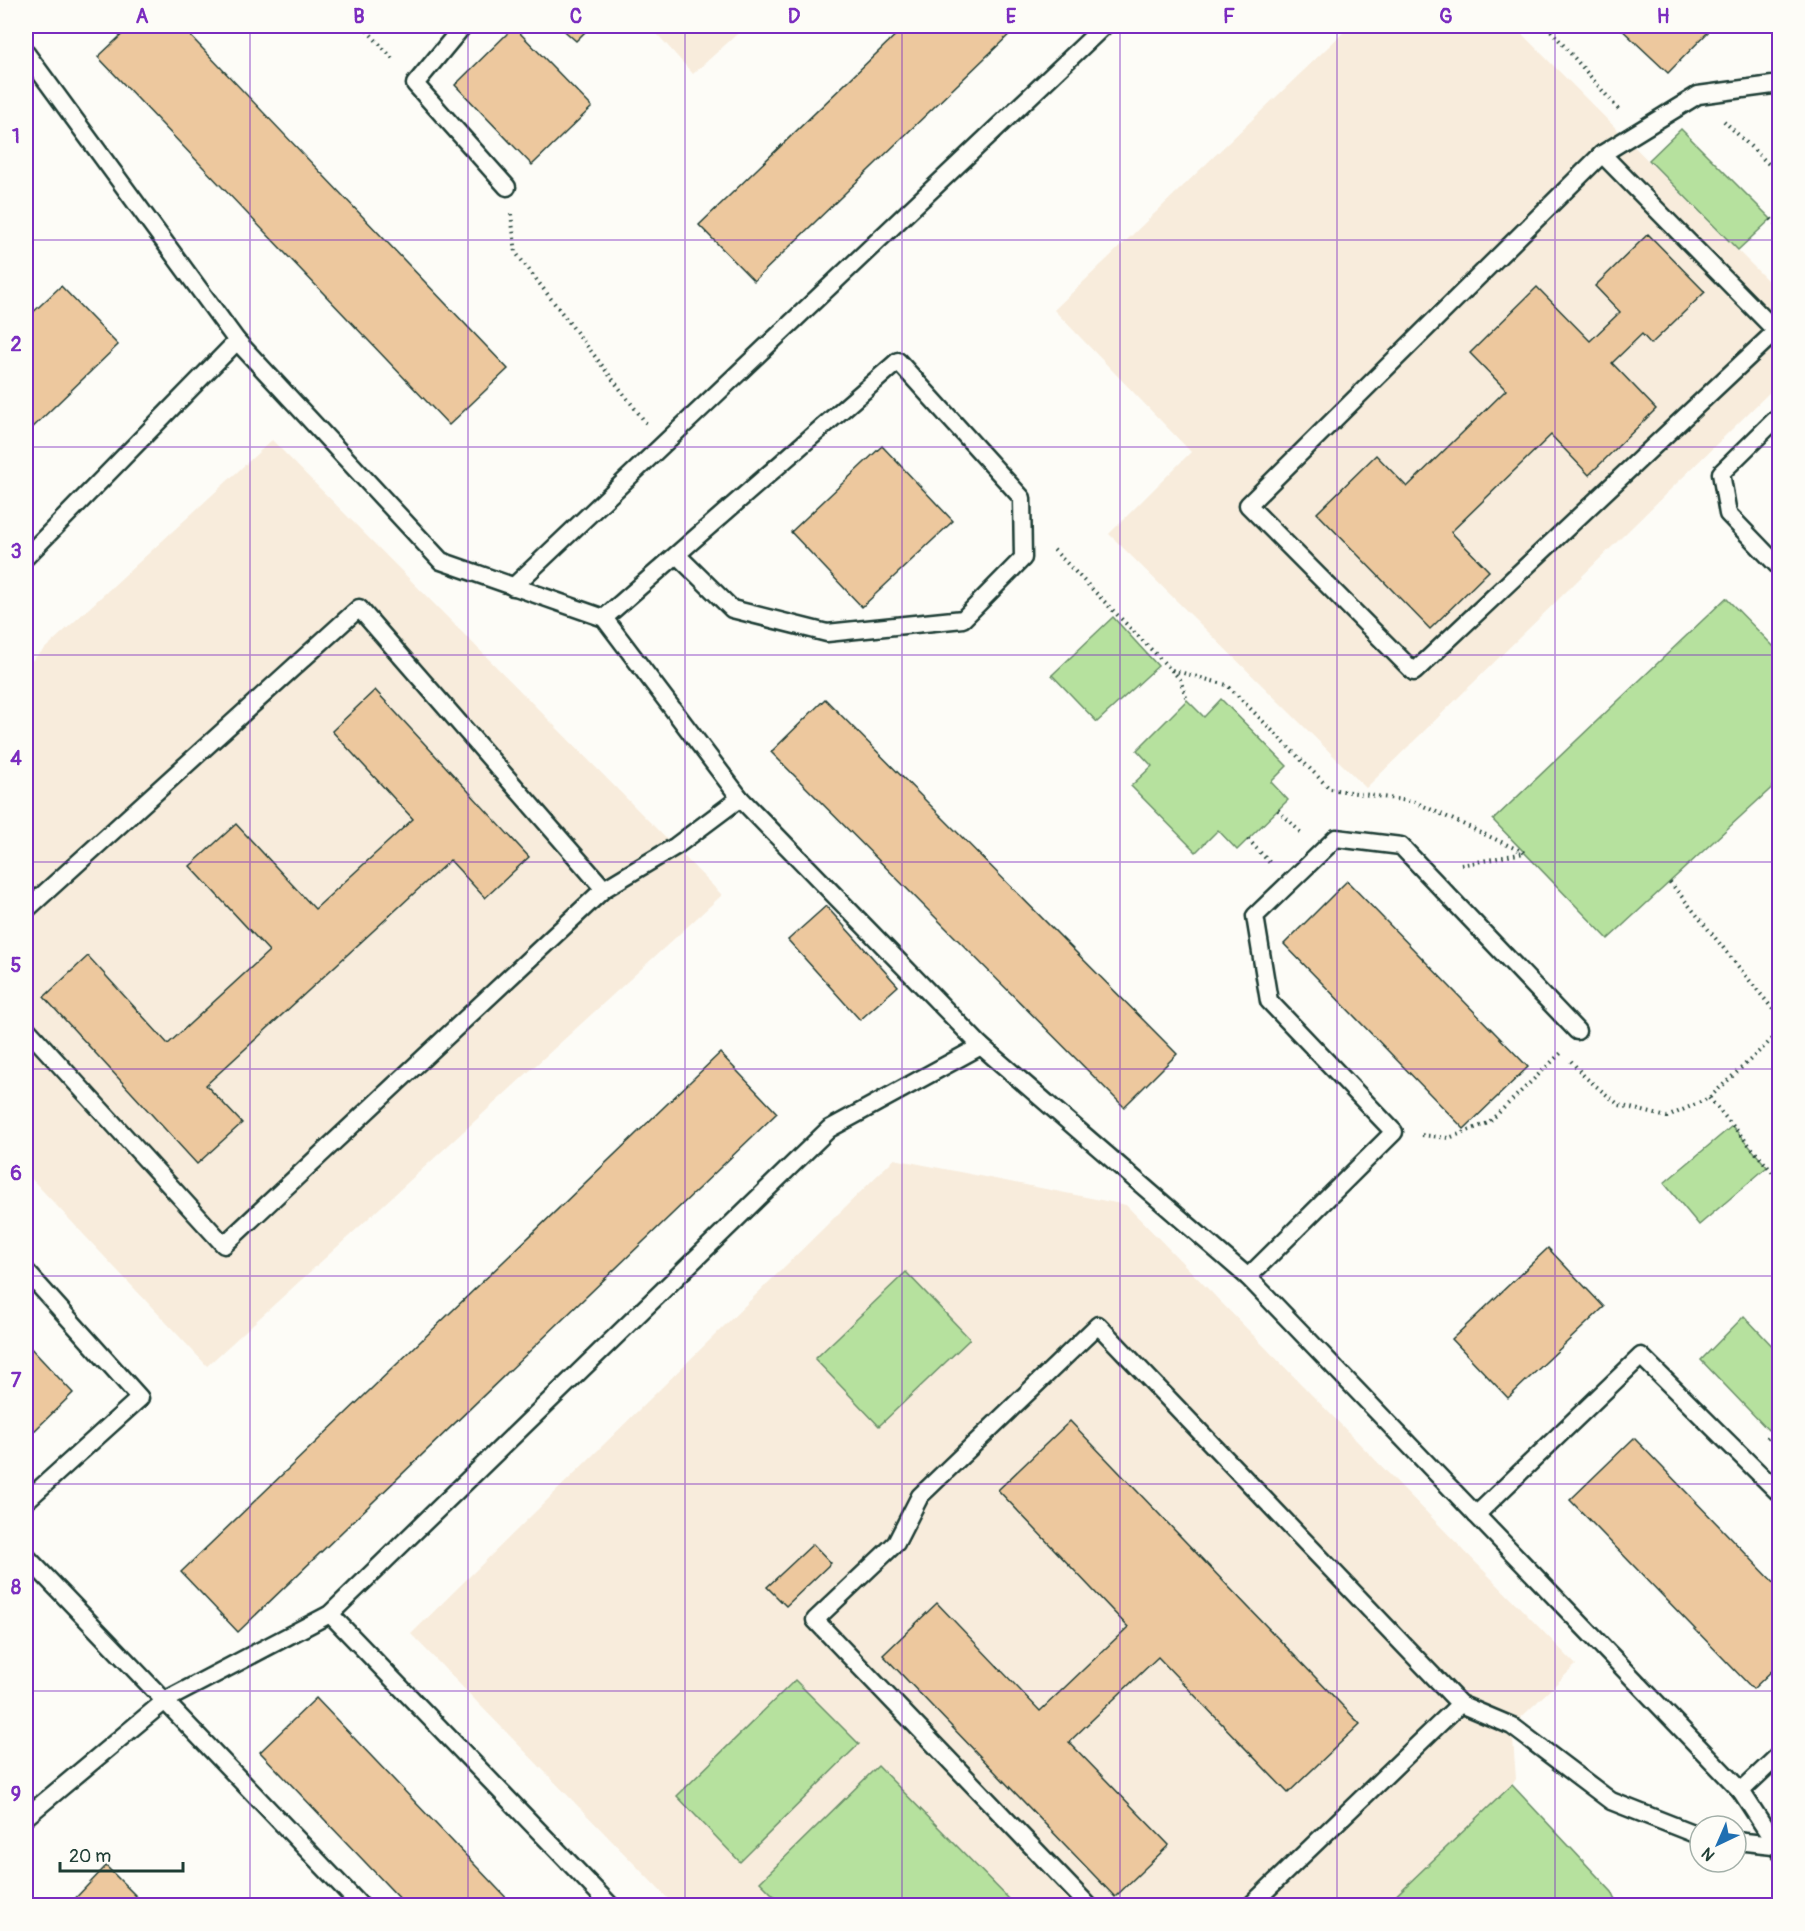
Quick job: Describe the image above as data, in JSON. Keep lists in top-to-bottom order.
{
  "scale_bar": "20 m",
  "north": "bottom left",
  "grid": {
    "columns": [
      "A",
      "B",
      "C",
      "D",
      "E",
      "F",
      "G",
      "H"
    ],
    "rows": [
      "1",
      "2",
      "3",
      "4",
      "5",
      "6",
      "7",
      "8",
      "9"
    ]
  }
}
